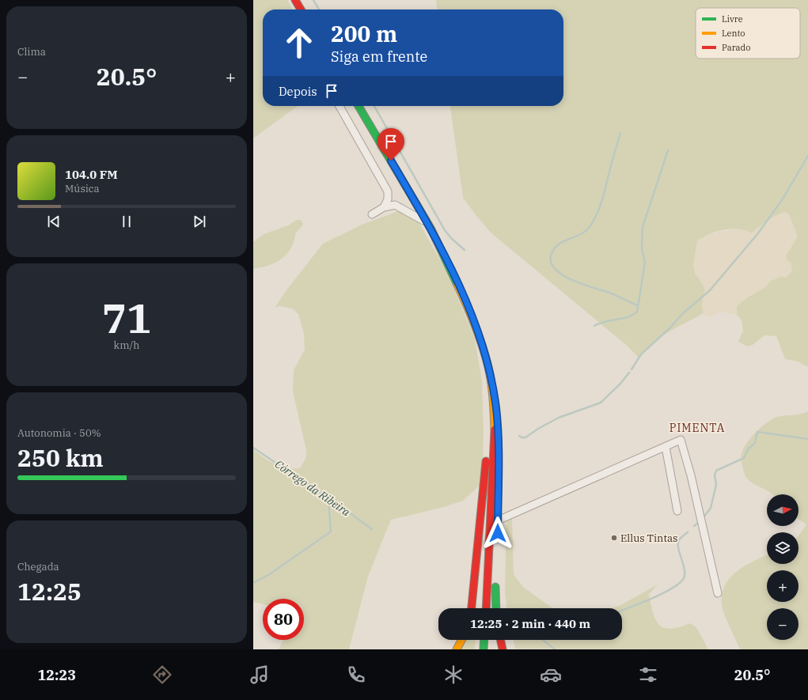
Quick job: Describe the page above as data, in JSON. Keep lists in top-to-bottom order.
{
  "districts": ["PIMENTA"],
  "water": ["Córrego da Ribeira"],
  "places": ["Ellus Tintas"],
  "legend": ["Livre", "Lento", "Parado"],
  "north": "right",
  "page": {
    "tile": [
      "Clima",
      ["71", "km/h"],
      ["Autonomia · 50%", "250 km"],
      ["Chegada", "12:25"]
    ],
    "turn": ["200 m", "Siga em frente"],
    "heat": ["−", "20.5°", "+"],
    "then": "Depois",
    "song": ["104.0 FM", "Música"],
    "map_buttons": ["+", "−"],
    "limit": "80",
    "trip": "12:25 · 2 min · 440 m",
    "tabs": ["12:23", "20.5°"]
  }
}
